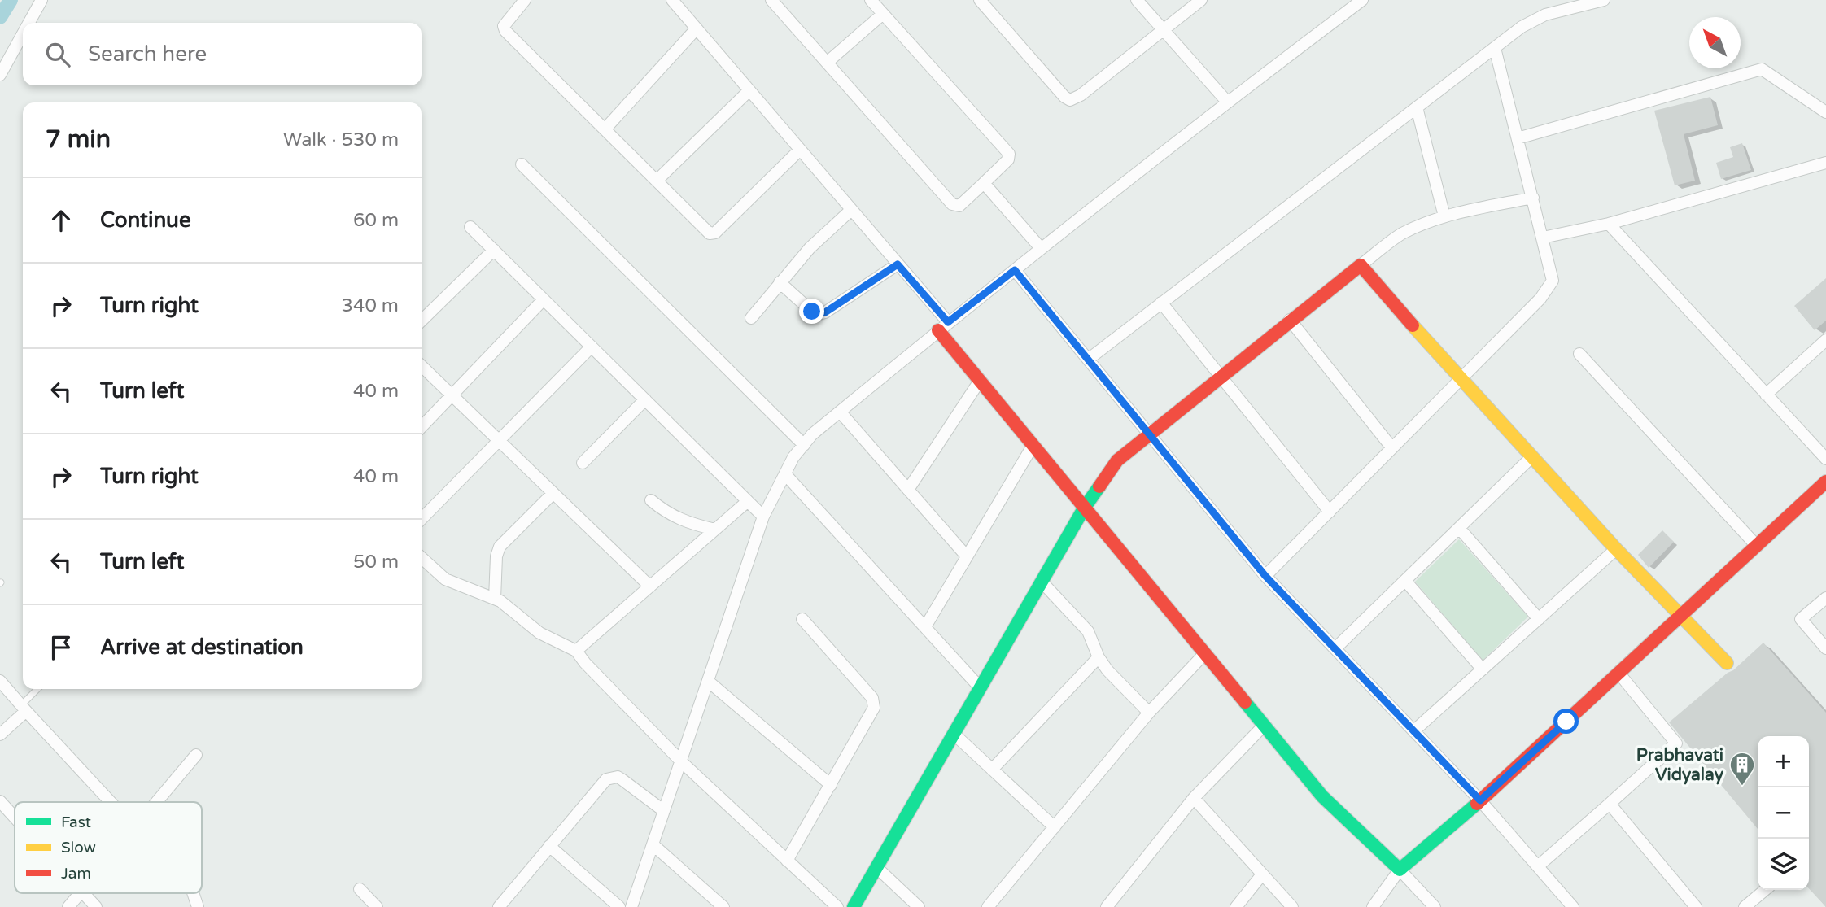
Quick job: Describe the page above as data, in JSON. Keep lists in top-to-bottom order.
{
  "places": {
    "building": ["Prabhavati Vidyalay"]
  },
  "legend": ["Fast", "Slow", "Jam"],
  "north": "top left",
  "page": {
    "search": "Search here",
    "heading": ["7 min", "Walk · 530 m"],
    "list": [
      ["Continue", "60 m"],
      ["Turn right", "340 m"],
      ["Turn left", "40 m"],
      ["Turn right", "40 m"],
      ["Turn left", "50 m"],
      "Arrive at destination"
    ],
    "map_buttons": ["+", "−"]
  }
}
